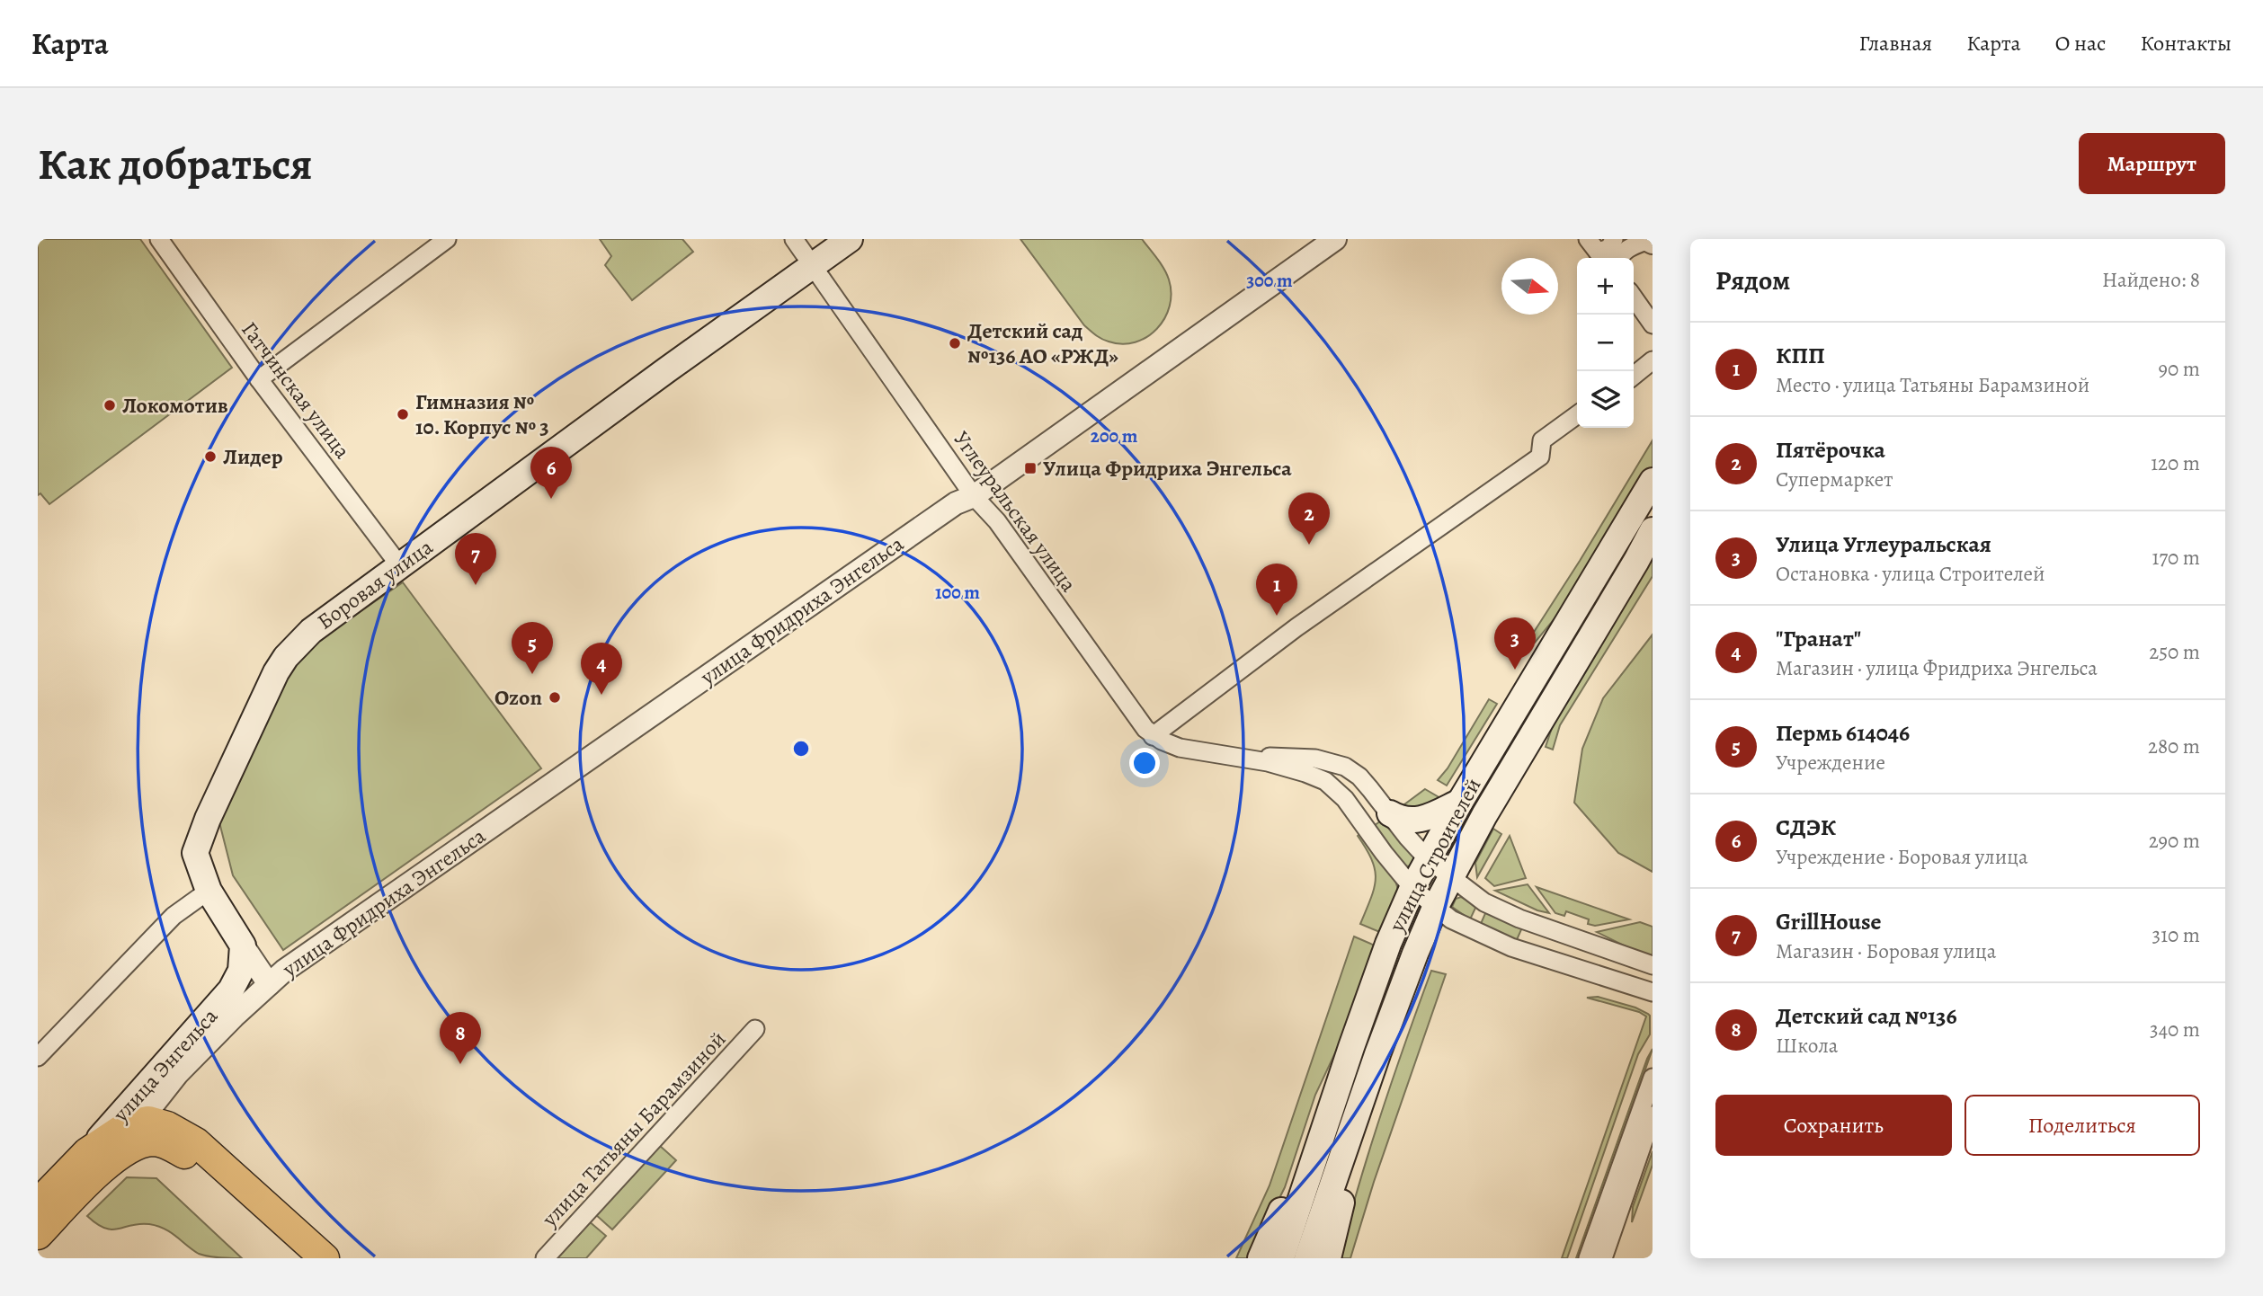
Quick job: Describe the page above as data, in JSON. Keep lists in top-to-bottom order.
{
  "streets": {
    "main road": ["Боровая улица", "улица Строителей", "улица Энгельса"],
    "street": [
      "Гатчинская улица",
      "Углеуральская улица",
      "улица Фридриха Энгельса",
      "улица Татьяны Барамзиной"
    ]
  },
  "crossings": [
    ["Гатчинская улица", "Боровая улица"],
    ["Углеуральская улица", "Боровая улица"],
    ["Углеуральская улица", "улица Фридриха Энгельса"],
    ["Боровая улица", "улица Фридриха Энгельса"],
    ["Боровая улица", "улица Энгельса"],
    ["улица Фридриха Энгельса", "улица Энгельса"]
  ],
  "places": {
    "other": [
      "Детский сад №136 АО «РЖД»",
      "Локомотив",
      "Гимназия № 10. Корпус № 3",
      "Лидер",
      "Ozon"
    ],
    "transit": ["Улица Фридриха Энгельса"]
  },
  "north": "right",
  "page": {
    "header": "Карта",
    "nav": [
      "Главная",
      "Карта",
      "О нас",
      "Контакты"
    ],
    "buttons": [
      "Маршрут",
      ["Сохранить", "Поделиться"]
    ],
    "title": "Как добраться",
    "heading": ["Рядом", "Найдено: 8"],
    "map_buttons": ["+", "−"],
    "list": [
      {
        "mark": "1",
        "name": "КПП",
        "note": "Место · улица Татьяны Барамзиной",
        "value": "90 m"
      },
      {
        "mark": "2",
        "name": "Пятёрочка",
        "note": "Супермаркет",
        "value": "120 m"
      },
      {
        "mark": "3",
        "name": "Улица Углеуральская",
        "note": "Остановка · улица Строителей",
        "value": "170 m"
      },
      {
        "mark": "4",
        "name": "\"Гранат\"",
        "note": "Магазин · улица Фридриха Энгельса",
        "value": "250 m"
      },
      {
        "mark": "5",
        "name": "Пермь 614046",
        "note": "Учреждение",
        "value": "280 m"
      },
      {
        "mark": "6",
        "name": "СДЭК",
        "note": "Учреждение · Боровая улица",
        "value": "290 m"
      },
      {
        "mark": "7",
        "name": "GrillHouse",
        "note": "Магазин · Боровая улица",
        "value": "310 m"
      },
      {
        "mark": "8",
        "name": "Детский сад №136",
        "note": "Школа",
        "value": "340 m"
      }
    ],
    "pins": [
      "6",
      "2",
      "7",
      "1",
      "3",
      "5",
      "4",
      "8"
    ]
  },
  "rings": ["300 m", "200 m", "100 m"]
}
